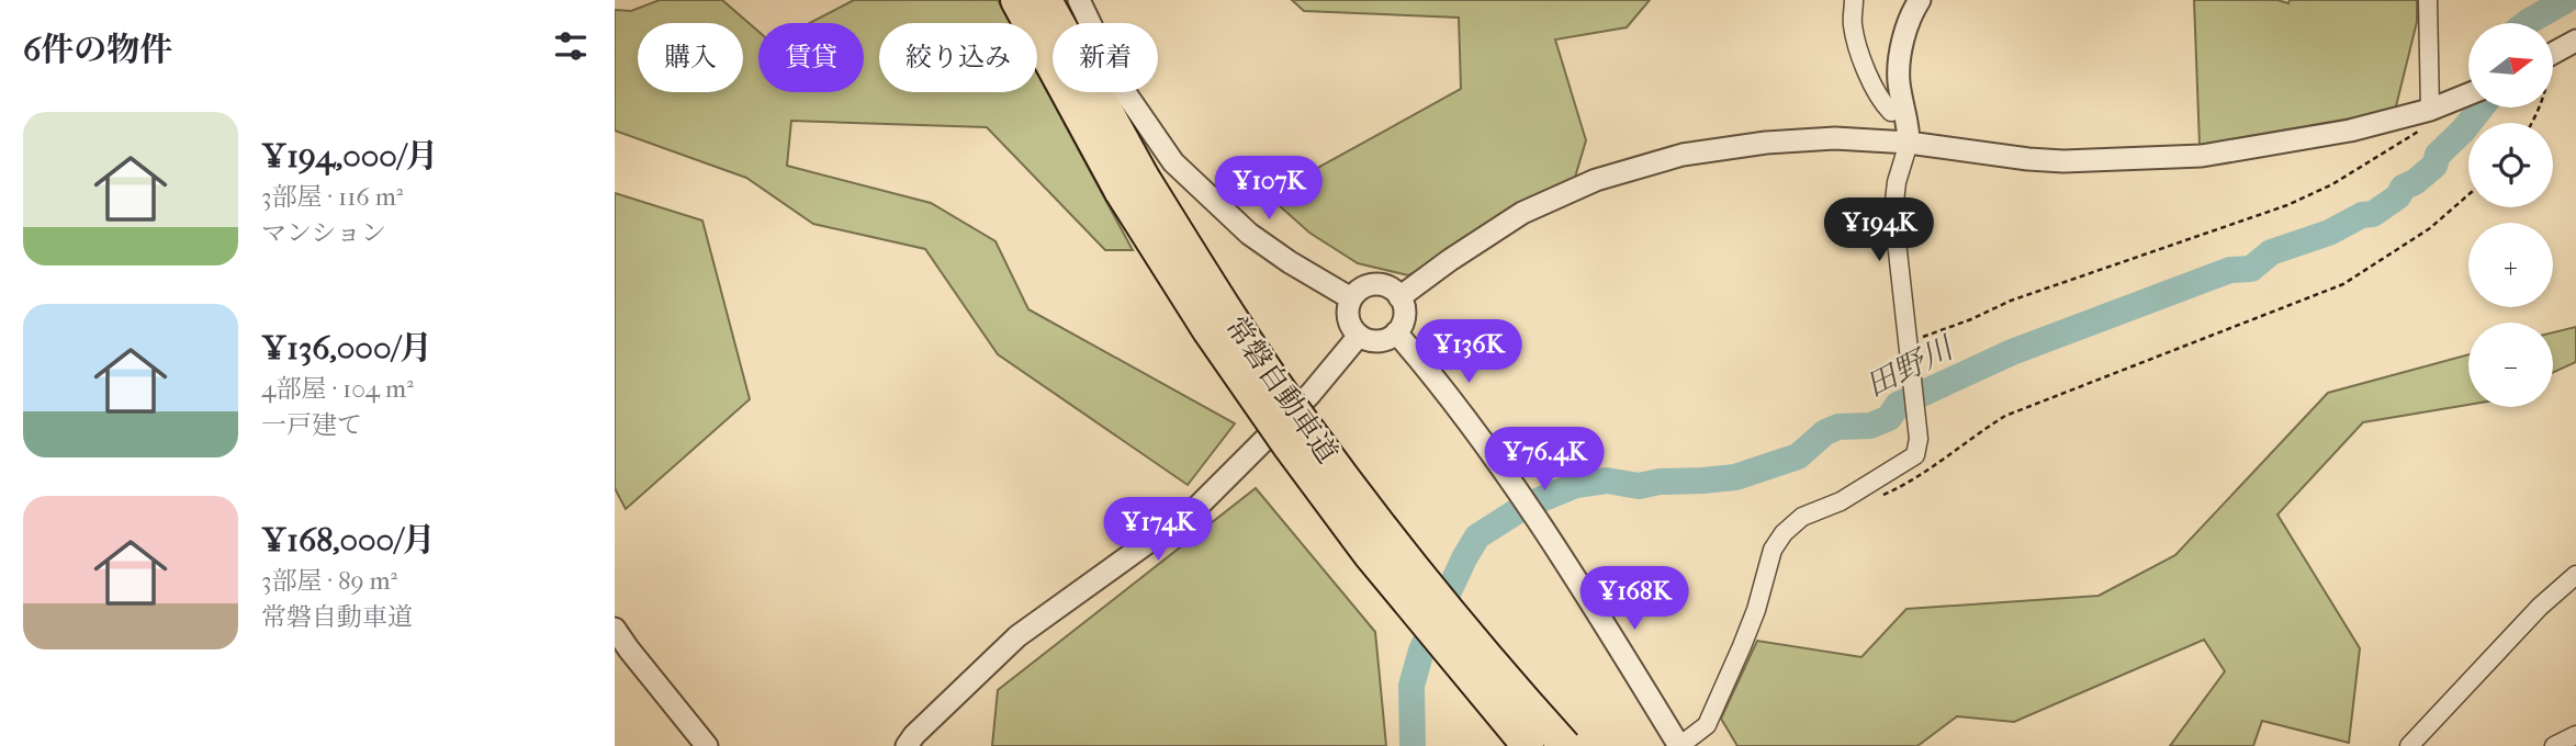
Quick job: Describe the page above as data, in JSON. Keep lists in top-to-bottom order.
{
  "streets": {
    "highway": ["常磐自動車道"]
  },
  "water": ["田野川"],
  "north": "right",
  "page": {
    "heading": "6件の物件",
    "map_buttons": ["+", "−"],
    "chip": [
      "購入",
      "賃貸",
      "絞り込み",
      "新着"
    ],
    "list": [
      {
        "name": "¥194,000/月",
        "note": "3部屋 · 116 m² · マンション"
      },
      {
        "name": "¥136,000/月",
        "note": "4部屋 · 104 m² · 一戸建て"
      },
      {
        "name": "¥168,000/月",
        "note": "3部屋 · 89 m² · 常磐自動車道"
      }
    ],
    "price": [
      "¥107K",
      "¥194K",
      "¥136K",
      "¥76.4K",
      "¥174K",
      "¥168K"
    ]
  }
}
